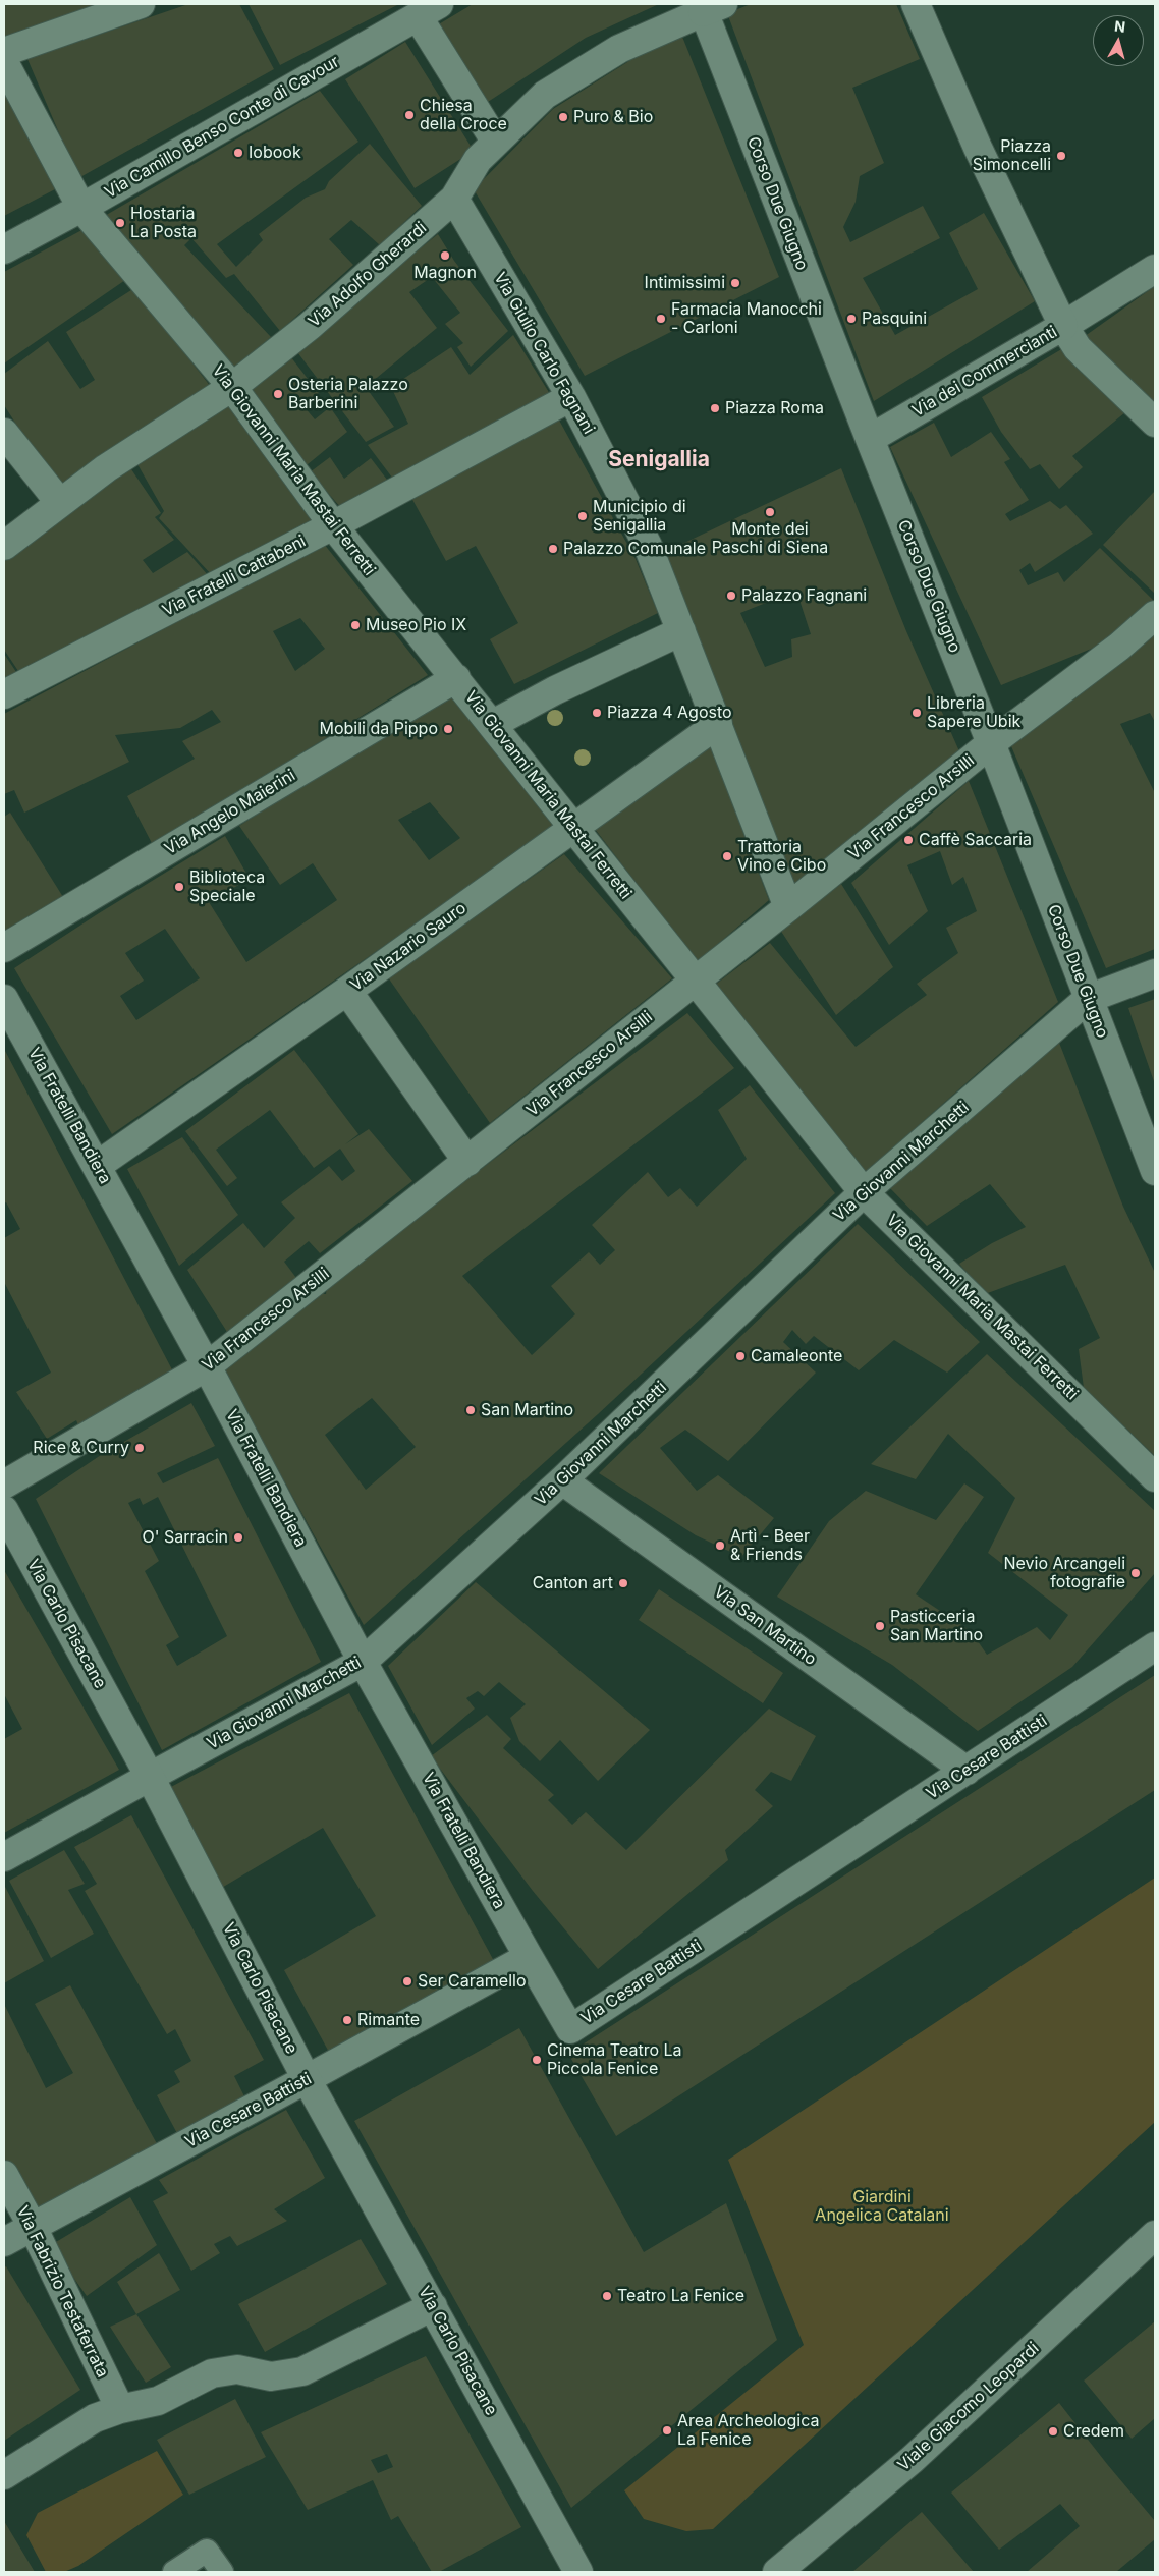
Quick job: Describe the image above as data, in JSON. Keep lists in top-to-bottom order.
{
  "streets": {
    "street": [
      "Via Camillo Benso Conte di Cavour",
      "Corso Due Giugno",
      "Via Adolfo Gherardi",
      "Via Giulio Carlo Fagnani",
      "Via dei Commercianti",
      "Via Giovanni Maria Mastai Ferretti",
      "Via Fratelli Cattabeni",
      "Via Francesco Arsilli",
      "Via Angelo Maierini",
      "Via Nazario Sauro",
      "Via Fratelli Bandiera",
      "Via Giovanni Marchetti",
      "Via Carlo Pisacane",
      "Via San Martino",
      "Via Cesare Battisti",
      "Via Fabrizio Testaferrata",
      "Viale Giacomo Leopardi"
    ]
  },
  "crossings": [
    ["Via Camillo Benso Conte di Cavour", "Via Giovanni Maria Mastai Ferretti"],
    ["Corso Due Giugno", "Via Adolfo Gherardi"],
    ["Corso Due Giugno", "Via dei Commercianti"],
    ["Corso Due Giugno", "Via Francesco Arsilli"],
    ["Corso Due Giugno", "Via Giovanni Marchetti"],
    ["Via Adolfo Gherardi", "Via Giulio Carlo Fagnani"],
    ["Via Adolfo Gherardi", "Via Giovanni Maria Mastai Ferretti"],
    ["Via Giulio Carlo Fagnani", "Via Fratelli Cattabeni"],
    ["Via Giulio Carlo Fagnani", "Via Francesco Arsilli"],
    ["Via Giulio Carlo Fagnani", "Via Nazario Sauro"],
    ["Via Giovanni Maria Mastai Ferretti", "Via Fratelli Cattabeni"],
    ["Via Giovanni Maria Mastai Ferretti", "Via Francesco Arsilli"],
    ["Via Giovanni Maria Mastai Ferretti", "Via Angelo Maierini"],
    ["Via Giovanni Maria Mastai Ferretti", "Via Nazario Sauro"],
    ["Via Giovanni Maria Mastai Ferretti", "Via Giovanni Marchetti"],
    ["Via Francesco Arsilli", "Via Fratelli Bandiera"],
    ["Via Nazario Sauro", "Via Fratelli Bandiera"],
    ["Via Fratelli Bandiera", "Via Giovanni Marchetti"],
    ["Via Fratelli Bandiera", "Via Cesare Battisti"],
    ["Via Giovanni Marchetti", "Via Carlo Pisacane"],
    ["Via Giovanni Marchetti", "Via San Martino"],
    ["Via Carlo Pisacane", "Via Cesare Battisti"],
    ["Via San Martino", "Via Cesare Battisti"],
    ["Via Cesare Battisti", "Via Fabrizio Testaferrata"]
  ],
  "districts": ["Senigallia"],
  "parks": ["Giardini Angelica Catalani"],
  "places": [
    "Chiesa della Croce",
    "Puro & Bio",
    "Iobook",
    "Piazza Simoncelli",
    "Hostaria La Posta",
    "Magnon",
    "Intimissimi",
    "Farmacia Manocchi - Carloni",
    "Pasquini",
    "Osteria Palazzo Barberini",
    "Piazza Roma",
    "Monte dei Paschi di Siena",
    "Municipio di Senigallia",
    "Palazzo Comunale",
    "Palazzo Fagnani",
    "Museo Pio IX",
    "Piazza 4 Agosto",
    "Libreria Sapere Ubik",
    "Mobili da Pippo",
    "Caffè Saccaria",
    "Trattoria Vino e Cibo",
    "Biblioteca Speciale",
    "Camaleonte",
    "San Martino",
    "Rice & Curry",
    "O' Sarracin",
    "Artì - Beer & Friends",
    "Nevio Arcangeli fotografie",
    "Canton art",
    "Pasticceria San Martino",
    "Ser Caramello",
    "Rimante",
    "Cinema Teatro La Piccola Fenice",
    "Teatro La Fenice",
    "Area Archeologica La Fenice",
    "Credem"
  ],
  "north": "top"
}
